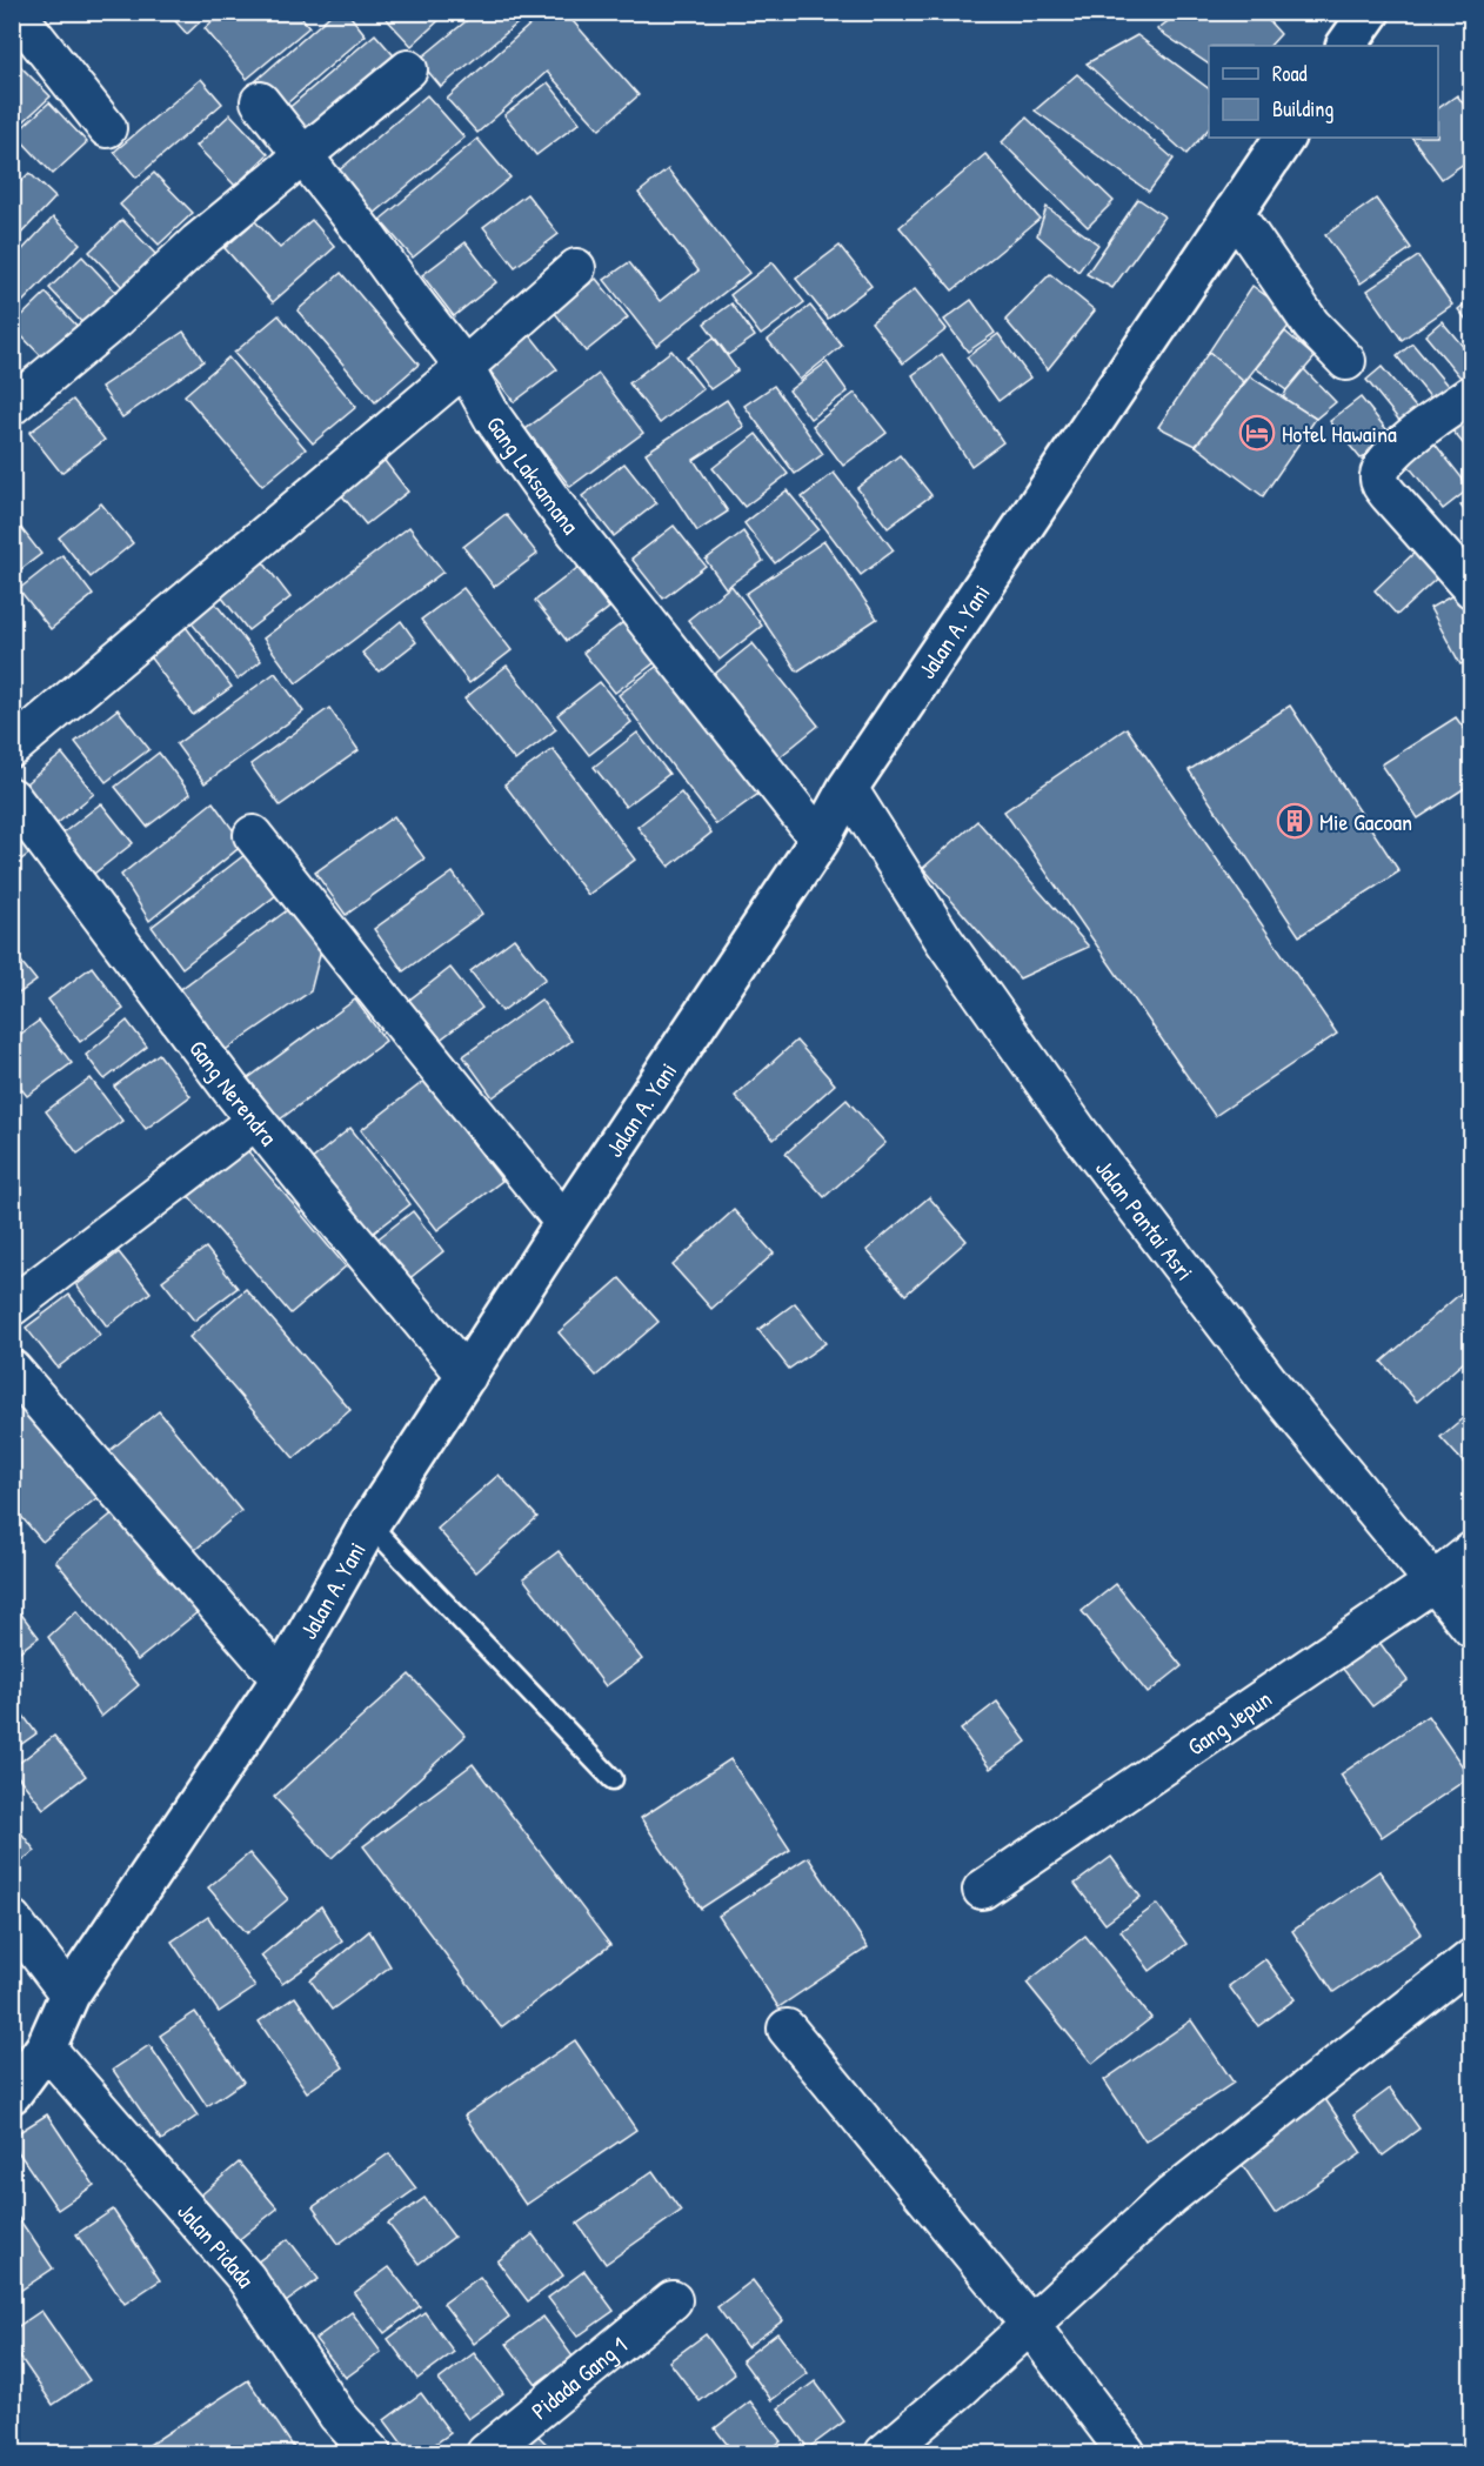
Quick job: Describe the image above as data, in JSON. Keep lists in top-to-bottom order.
{
  "streets": {
    "highway": ["Jalan A. Yani"],
    "street": [
      "Gang Laksamana",
      "Gang Nerendra",
      "Jalan Pantai Asri",
      "Gang Jepun",
      "Jalan Pidada",
      "Pidada Gang 1"
    ]
  },
  "crossings": [
    ["Gang Laksamana", "Jalan A. Yani"],
    ["Jalan A. Yani", "Gang Nerendra"],
    ["Jalan A. Yani", "Jalan Pantai Asri"],
    ["Jalan A. Yani", "Jalan Pidada"],
    ["Jalan Pantai Asri", "Gang Jepun"]
  ],
  "places": {
    "hotel": ["Hotel Hawaina"],
    "building": ["Mie Gacoan"]
  },
  "legend": ["Road", "Building"]
}
